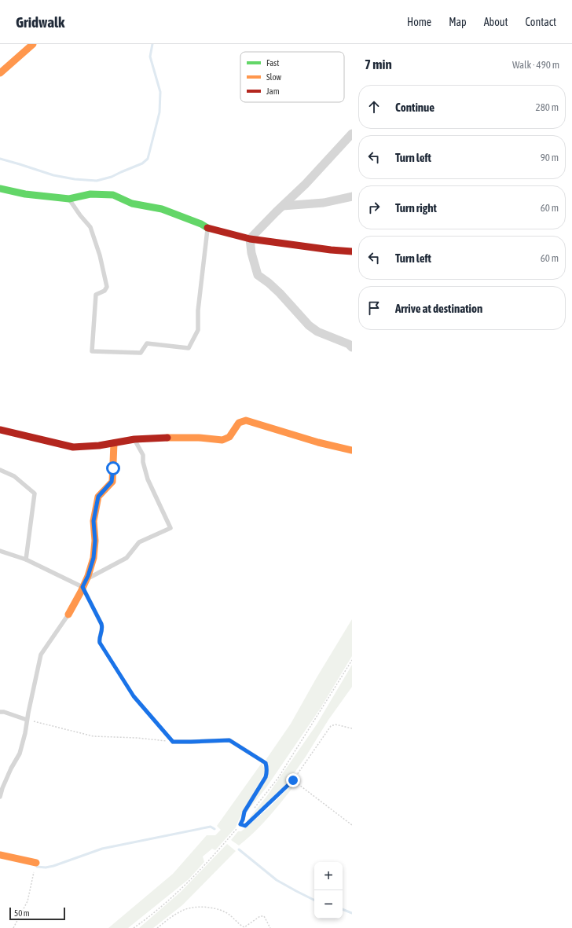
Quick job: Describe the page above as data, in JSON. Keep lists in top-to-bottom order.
{
  "legend": ["Fast", "Slow", "Jam"],
  "scale_bar": "50 m",
  "page": {
    "header": "Gridwalk",
    "nav": [
      "Home",
      "Map",
      "About",
      "Contact"
    ],
    "heading": ["7 min", "Walk · 490 m"],
    "list": [
      ["Continue", "280 m"],
      ["Turn left", "90 m"],
      ["Turn right", "60 m"],
      ["Turn left", "60 m"],
      "Arrive at destination"
    ],
    "map_buttons": ["+", "−"],
    "scale": "50 m"
  }
}
